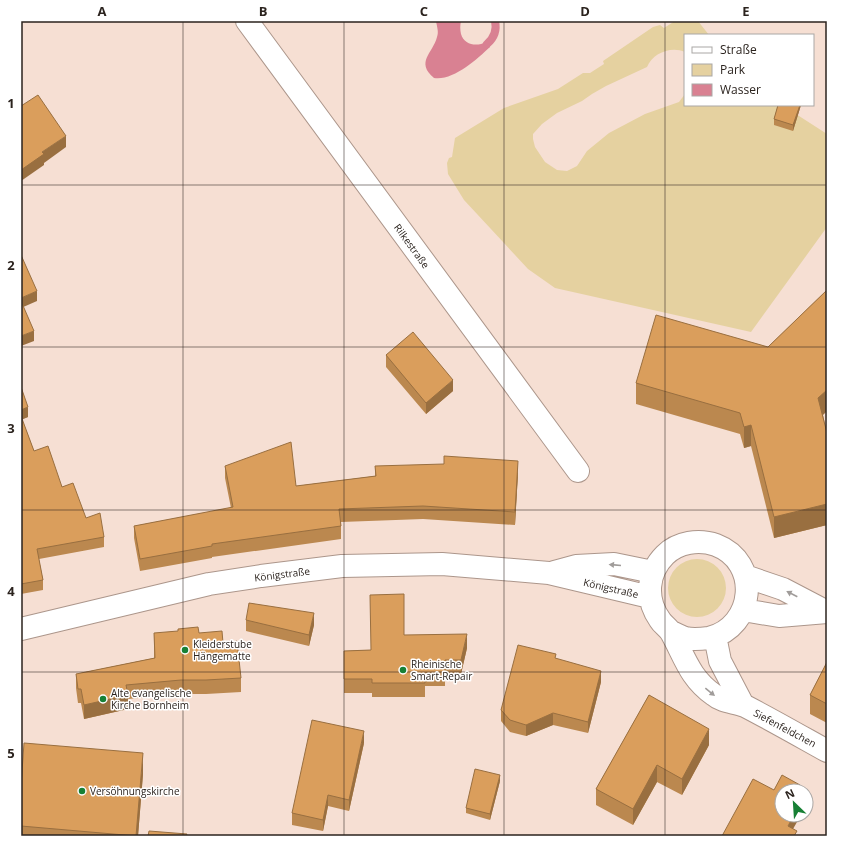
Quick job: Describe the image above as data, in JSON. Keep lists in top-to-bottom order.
{
  "streets": {
    "street": ["Rilkestraße", "Königstraße", "Siefenfeldchen"]
  },
  "crossings": [
    ["Königstraße", "Siefenfeldchen"]
  ],
  "places": [
    "Kleiderstube Hängematte",
    "Rheinische Smart-Repair",
    "Alte evangelische Kirche Bornheim",
    "Versöhnungskirche"
  ],
  "legend": ["Straße", "Park", "Wasser"],
  "north": "top left",
  "grid": {
    "columns": [
      "A",
      "B",
      "C",
      "D",
      "E"
    ],
    "rows": [
      "1",
      "2",
      "3",
      "4",
      "5"
    ]
  }
}
